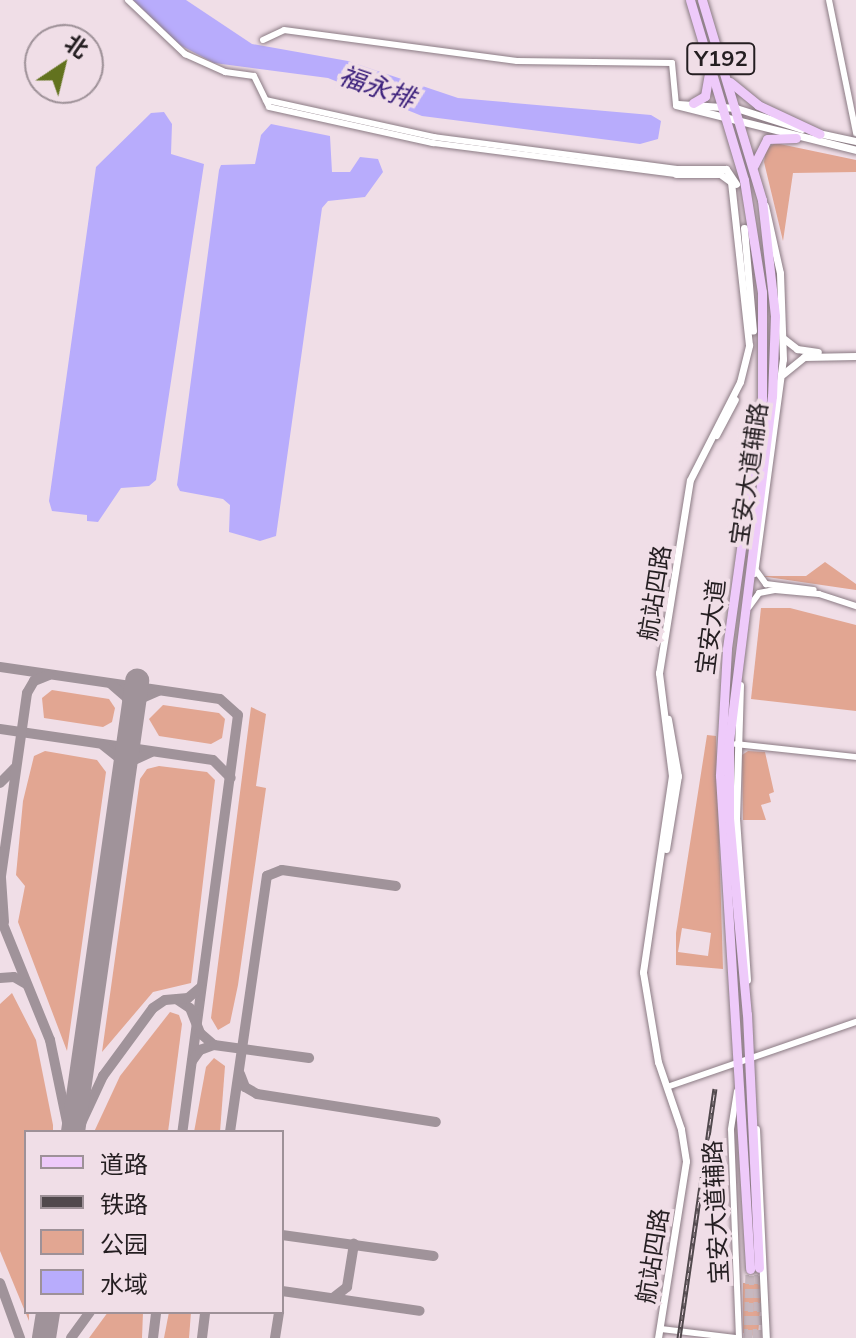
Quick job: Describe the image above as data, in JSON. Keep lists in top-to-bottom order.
{
  "streets": {
    "main road": [
      "Y192",
      "宝安大道辅路",
      "航站四路",
      "宝安大道"
    ]
  },
  "crossings": [
    ["宝安大道辅路", "宝安大道"]
  ],
  "water": ["福永排"],
  "legend": [
    "道路",
    "铁路",
    "公园",
    "水域"
  ],
  "north": "top right"
}
